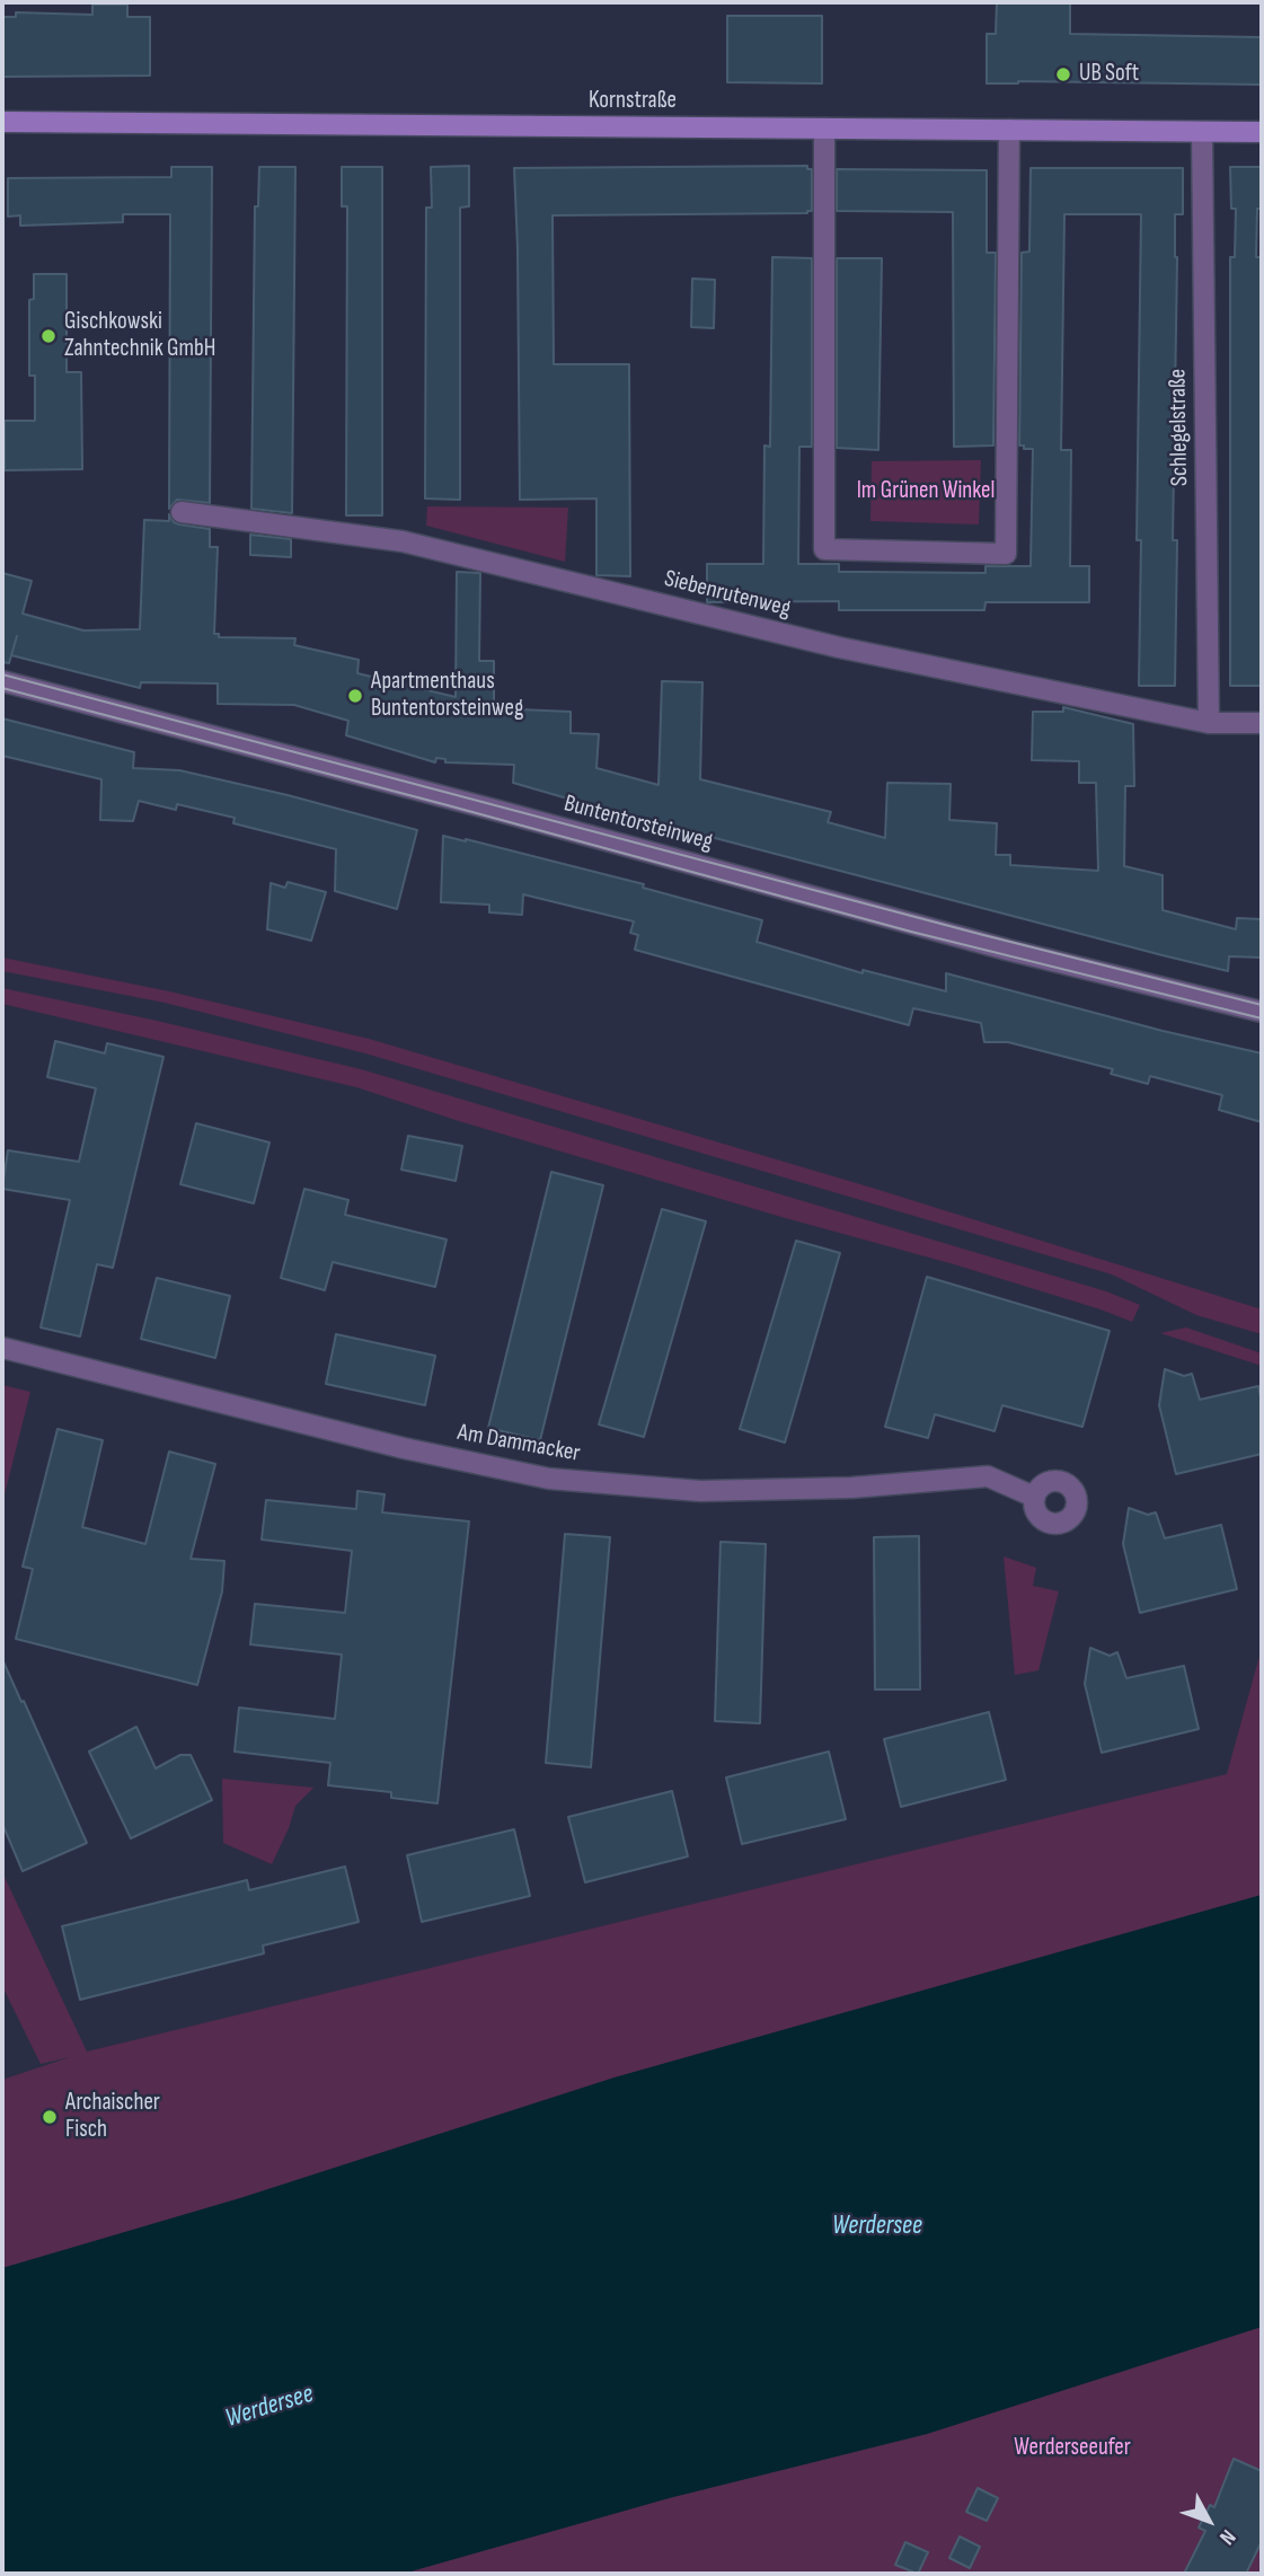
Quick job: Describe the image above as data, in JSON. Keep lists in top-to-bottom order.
{
  "streets": {
    "street": [
      "Kornstraße",
      "Schlegelstraße",
      "Siebenrutenweg",
      "Buntentorsteinweg",
      "Am Dammacker"
    ]
  },
  "crossings": [
    ["Kornstraße", "Schlegelstraße"],
    ["Schlegelstraße", "Siebenrutenweg"]
  ],
  "water": ["Werdersee"],
  "parks": ["Im Grünen Winkel", "Werderseeufer"],
  "places": [
    "UB Soft",
    "Gischkowski Zahntechnik GmbH",
    "Apartmenthaus Buntentorsteinweg",
    "Archaischer Fisch"
  ],
  "north": "bottom right"
}
